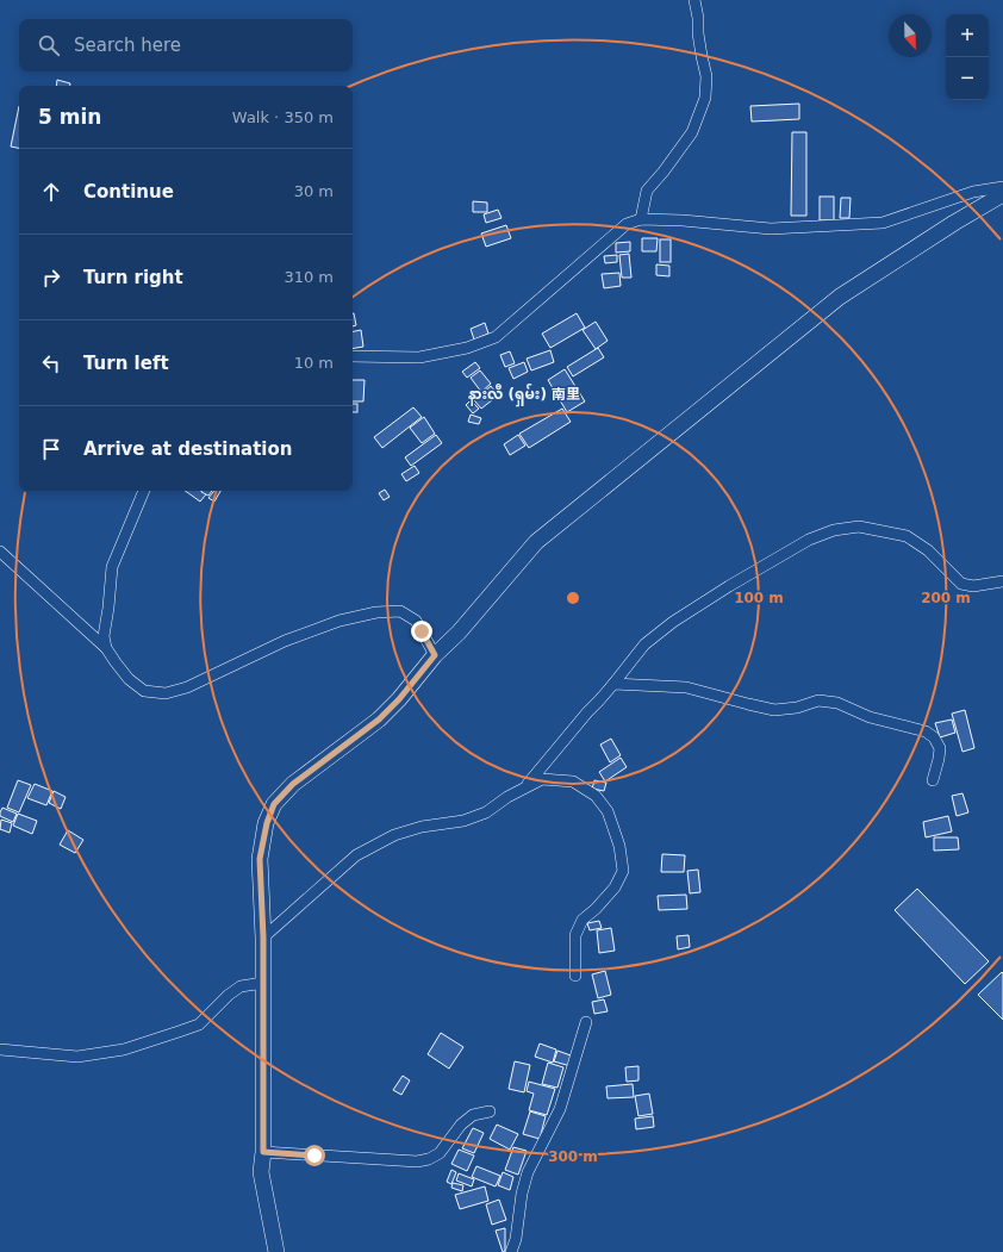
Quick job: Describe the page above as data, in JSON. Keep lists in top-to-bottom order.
{
  "districts": ["နားလီ (ရှမ်း) 南里"],
  "north": "bottom",
  "page": {
    "map_buttons": ["+", "−"],
    "search": "Search here",
    "heading": ["5 min", "Walk · 350 m"],
    "list": [
      ["Continue", "30 m"],
      ["Turn right", "310 m"],
      ["Turn left", "10 m"],
      "Arrive at destination"
    ]
  },
  "rings": ["100 m", "200 m", "300 m"]
}
